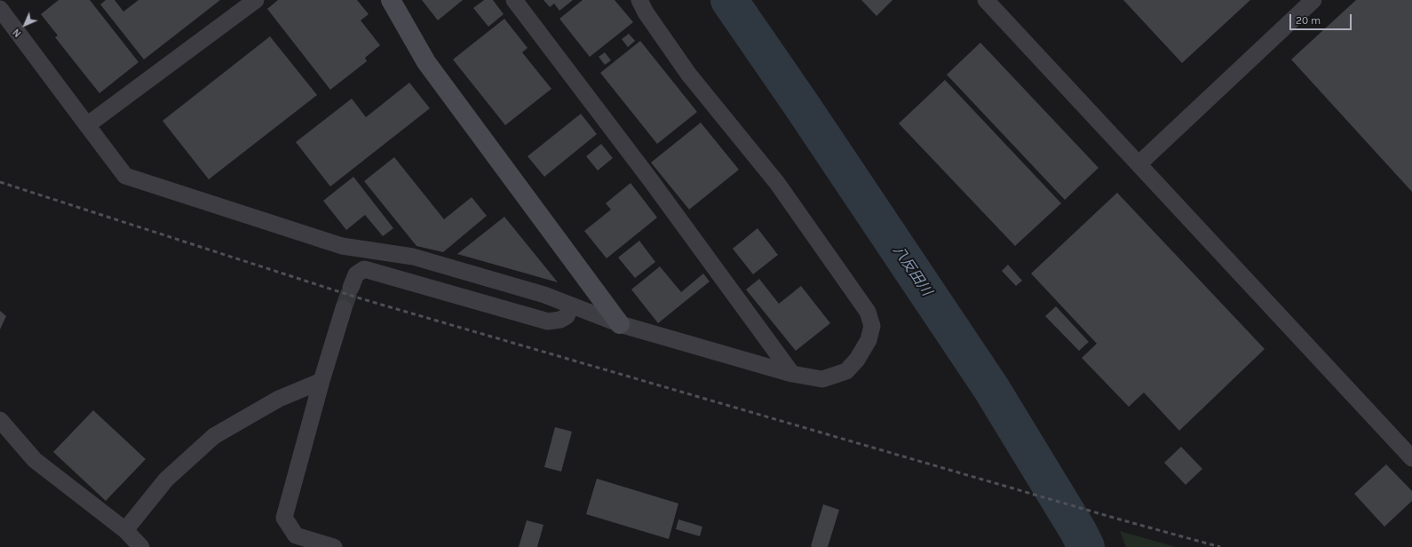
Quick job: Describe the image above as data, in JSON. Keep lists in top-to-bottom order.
{
  "water": ["八反田川"],
  "scale_bar": "20 m",
  "north": "bottom left"
}
